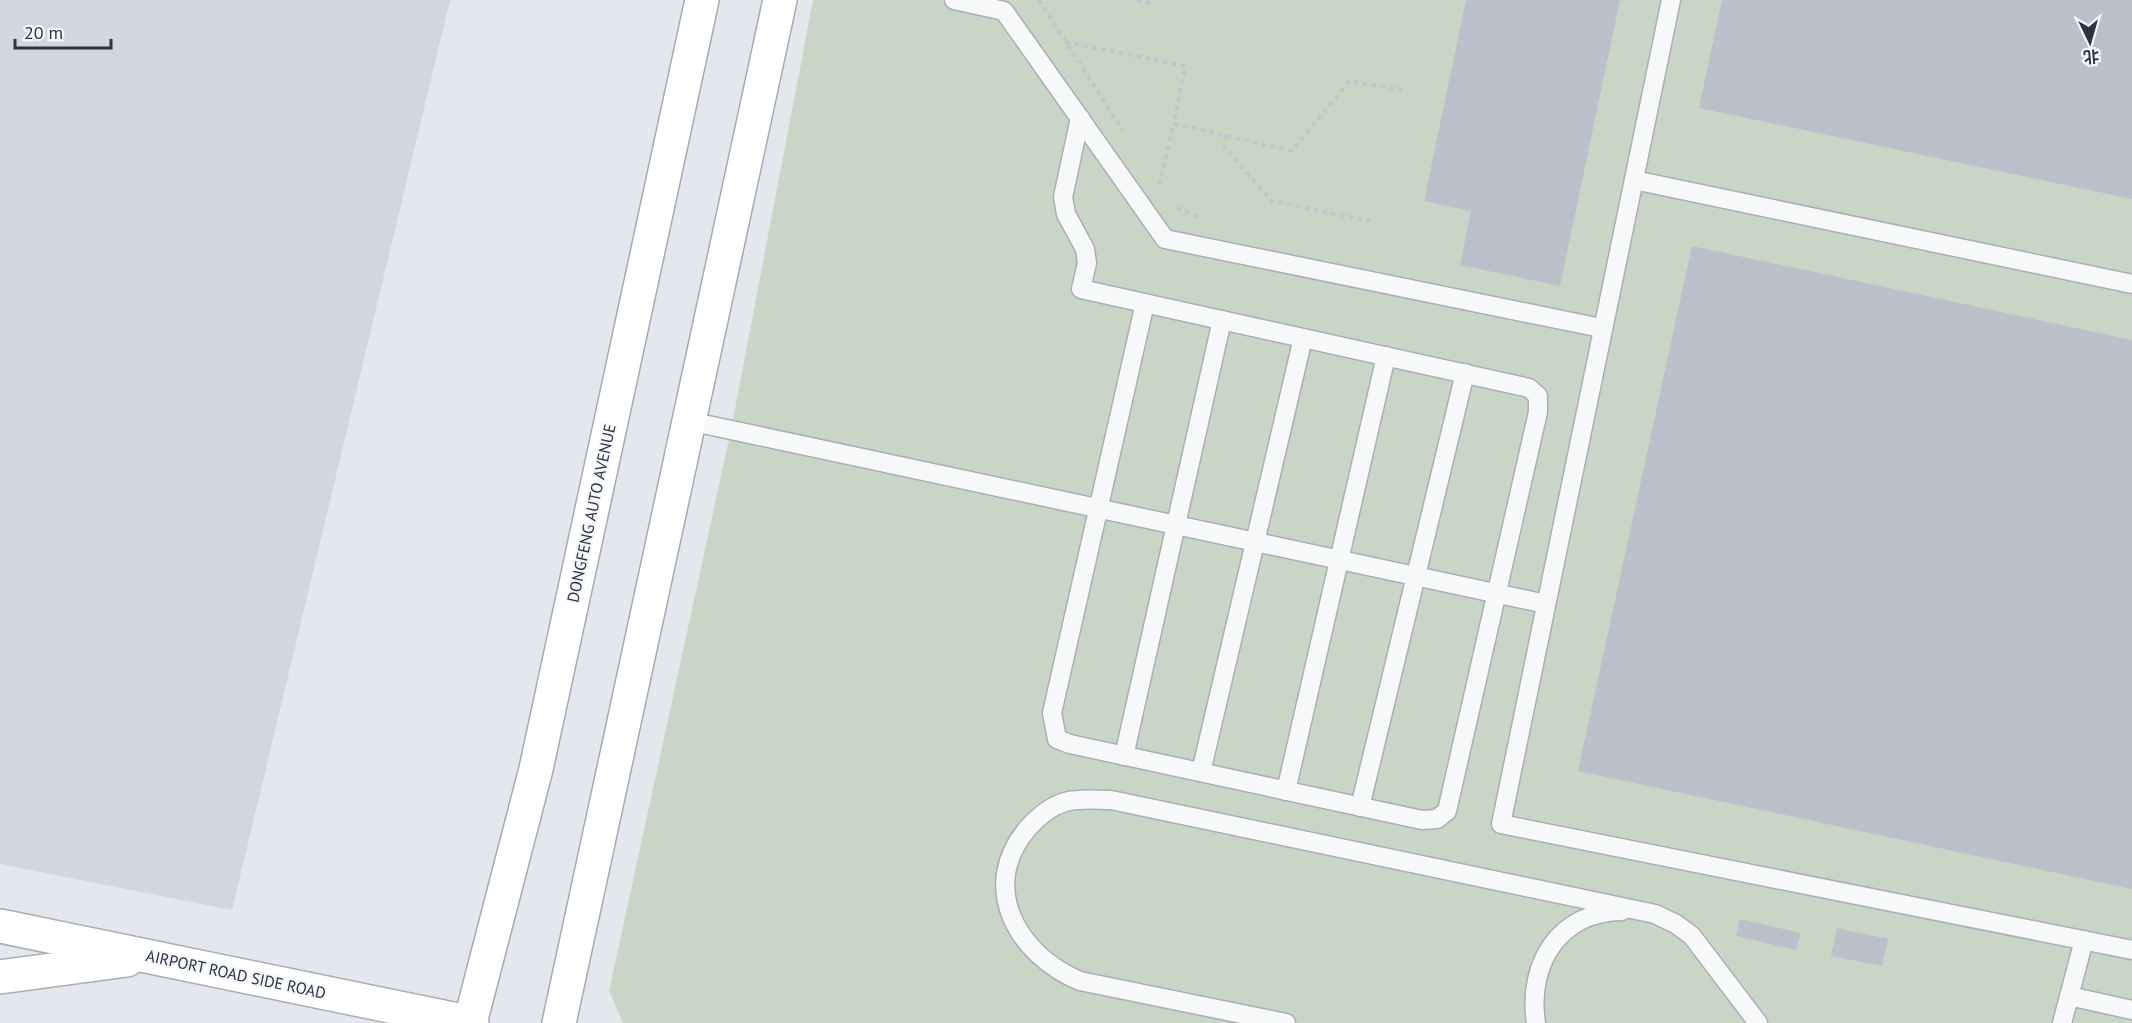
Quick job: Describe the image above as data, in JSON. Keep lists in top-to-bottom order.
{
  "streets": {
    "main road": ["DONGFENG AUTO AVENUE", "AIRPORT ROAD SIDE ROAD"]
  },
  "crossings": [
    ["DONGFENG AUTO AVENUE", "AIRPORT ROAD SIDE ROAD"]
  ],
  "scale_bar": "20 m",
  "north": "bottom"
}
